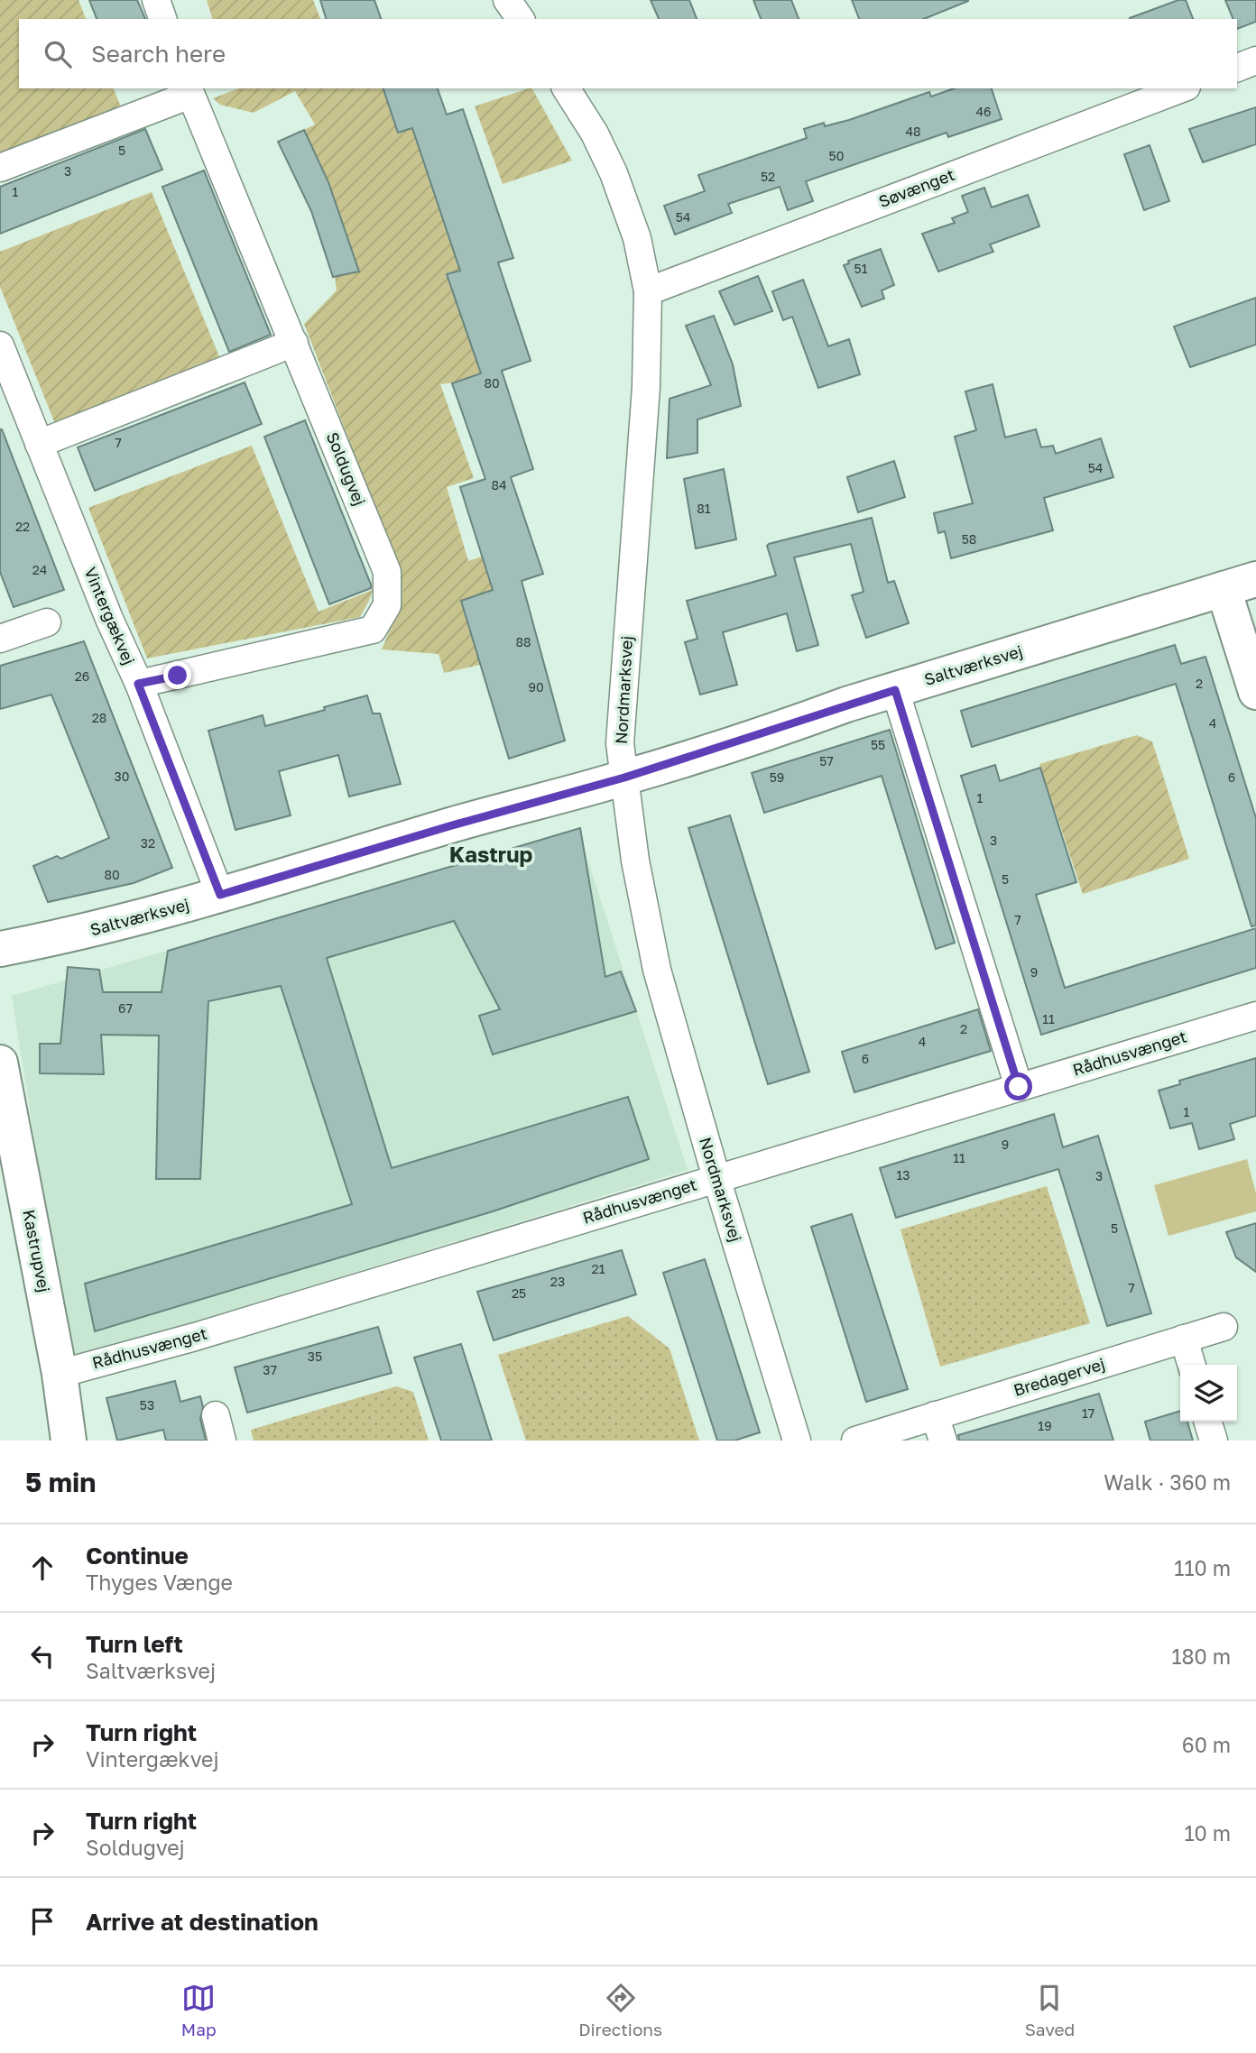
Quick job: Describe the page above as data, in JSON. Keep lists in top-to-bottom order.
{
  "streets": {
    "street": [
      "Søvænget",
      "Soldugvej",
      "Vintergækvej",
      "Saltværksvej",
      "Nordmarksvej",
      "Rådhusvænget",
      "Kastrupvej",
      "Bredagervej"
    ]
  },
  "crossings": [
    ["Søvænget", "Nordmarksvej"],
    ["Soldugvej", "Vintergækvej"],
    ["Vintergækvej", "Saltværksvej"],
    ["Saltværksvej", "Nordmarksvej"],
    ["Nordmarksvej", "Rådhusvænget"],
    ["Rådhusvænget", "Kastrupvej"]
  ],
  "districts": ["Kastrup"],
  "house_numbers": [
    "46",
    "48",
    "5",
    "50",
    "3",
    "52",
    "1",
    "54",
    "51",
    "80",
    "7",
    "54",
    "84",
    "81",
    "22",
    "58",
    "24",
    "88",
    "26",
    "2",
    "90",
    "28",
    "4",
    "55",
    "57",
    "30",
    "59",
    "6",
    "1",
    "3",
    "32",
    "80",
    "5",
    "7",
    "9",
    "67",
    "11",
    "2",
    "4",
    "6",
    "1",
    "9",
    "11",
    "13",
    "3",
    "5",
    "21",
    "23",
    "7",
    "25",
    "35",
    "37",
    "53",
    "17",
    "19"
  ],
  "page": {
    "search": "Search here",
    "heading": ["5 min", "Walk · 360 m"],
    "list": [
      ["Continue", "Thyges Vænge", "110 m"],
      ["Turn left", "Saltværksvej", "180 m"],
      ["Turn right", "Vintergækvej", "60 m"],
      ["Turn right", "Soldugvej", "10 m"],
      "Arrive at destination"
    ],
    "nav": ["Map", "Directions", "Saved"]
  }
}
